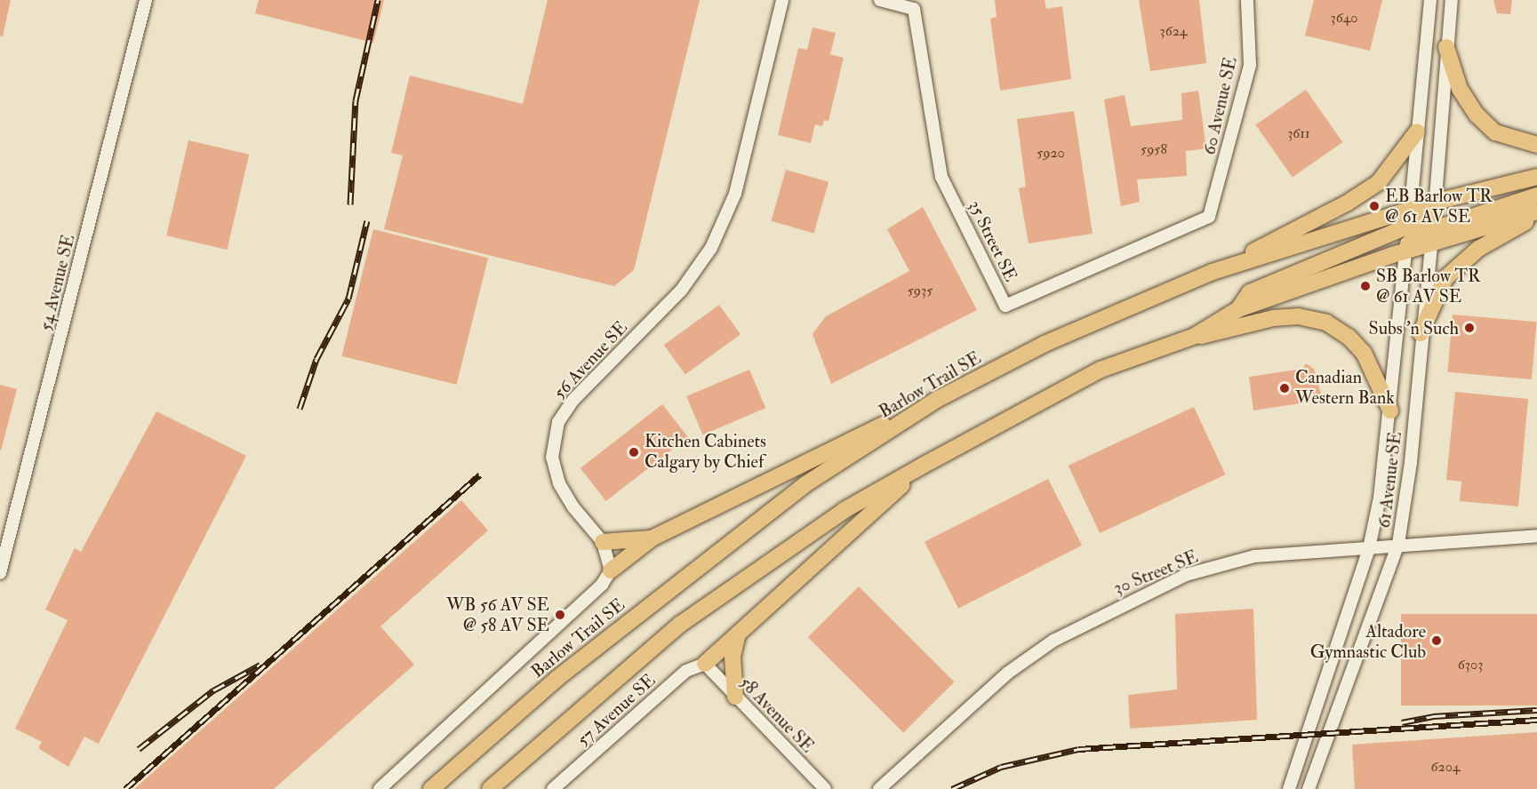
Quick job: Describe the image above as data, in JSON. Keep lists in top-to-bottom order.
{
  "streets": {
    "main road": ["Barlow Trail SE"],
    "street": [
      "60 Avenue SE",
      "35 Street SE",
      "54 Avenue SE",
      "56 Avenue SE",
      "61 Avenue SE",
      "30 Street SE",
      "57 Avenue SE",
      "58 Avenue SE"
    ]
  },
  "crossings": [
    ["60 Avenue SE", "35 Street SE"],
    ["Barlow Trail SE", "61 Avenue SE"],
    ["61 Avenue SE", "30 Street SE"],
    ["57 Avenue SE", "58 Avenue SE"]
  ],
  "places": [
    "EB Barlow TR @ 61 AV SE",
    "SB Barlow TR @ 61 AV SE",
    "Subs 'n Such",
    "Canadian Western Bank",
    "Kitchen Cabinets Calgary by Chief",
    "WB 56 AV SE @ 58 AV SE",
    "Altadore Gymnastic Club"
  ],
  "house_numbers": [
    "3640",
    "3624",
    "3611",
    "5958",
    "5920",
    "5935",
    "6303",
    "6204"
  ]
}
